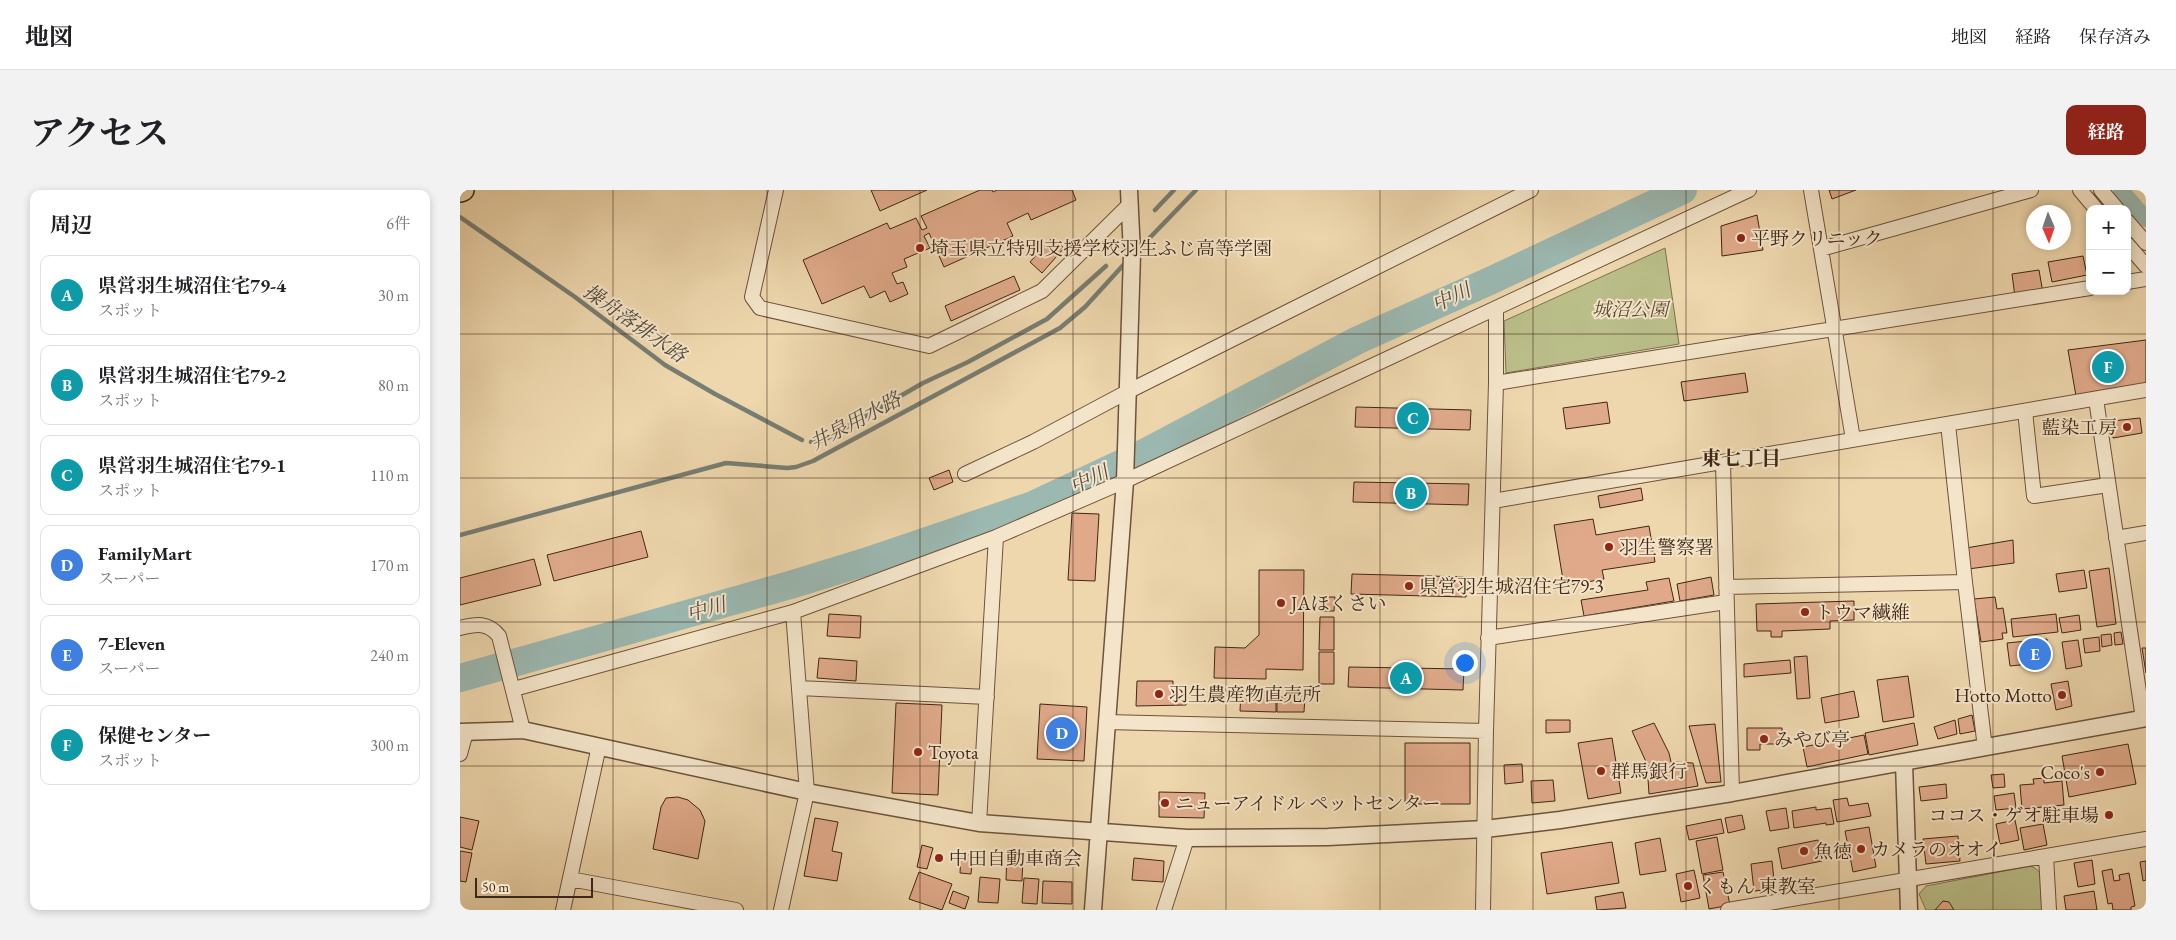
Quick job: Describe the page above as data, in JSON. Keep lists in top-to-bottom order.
{
  "districts": ["東七丁目"],
  "water": ["中川", "操舟落排水路", "井泉用水路"],
  "parks": ["城沼公園"],
  "places": [
    "平野クリニック",
    "埼玉県立特別支援学校羽生ふじ高等学園",
    "藍染工房",
    "羽生警察署",
    "県営羽生城沼住宅79-3",
    "JAほくさい",
    "トウマ繊維",
    "羽生農産物直売所",
    "Hotto Motto",
    "みやび亭",
    "Toyota",
    "群馬銀行",
    "Coco's",
    "ニューアイドル ペットセンター",
    "ココス・ゲオ駐車場",
    "カメラのオオイ",
    "魚徳",
    "中田自動車商会",
    "くもん 東教室"
  ],
  "scale_bar": "50 m",
  "north": "bottom",
  "page": {
    "header": "地図",
    "nav": ["地図", "経路", "保存済み"],
    "title": "アクセス",
    "buttons": "経路",
    "heading": ["周辺", "6件"],
    "map_buttons": ["+", "−"],
    "list": [
      {
        "mark": "A",
        "name": "県営羽生城沼住宅79-4",
        "note": "スポット",
        "value": "30 m"
      },
      {
        "mark": "B",
        "name": "県営羽生城沼住宅79-2",
        "note": "スポット",
        "value": "80 m"
      },
      {
        "mark": "C",
        "name": "県営羽生城沼住宅79-1",
        "note": "スポット",
        "value": "110 m"
      },
      {
        "mark": "D",
        "name": "FamilyMart",
        "note": "スーパー",
        "value": "170 m"
      },
      {
        "mark": "E",
        "name": "7-Eleven",
        "note": "スーパー",
        "value": "240 m"
      },
      {
        "mark": "F",
        "name": "保健センター",
        "note": "スポット",
        "value": "300 m"
      }
    ],
    "pins": [
      "F",
      "C",
      "B",
      "E",
      "A",
      "D"
    ],
    "scale": "50 m"
  }
}
